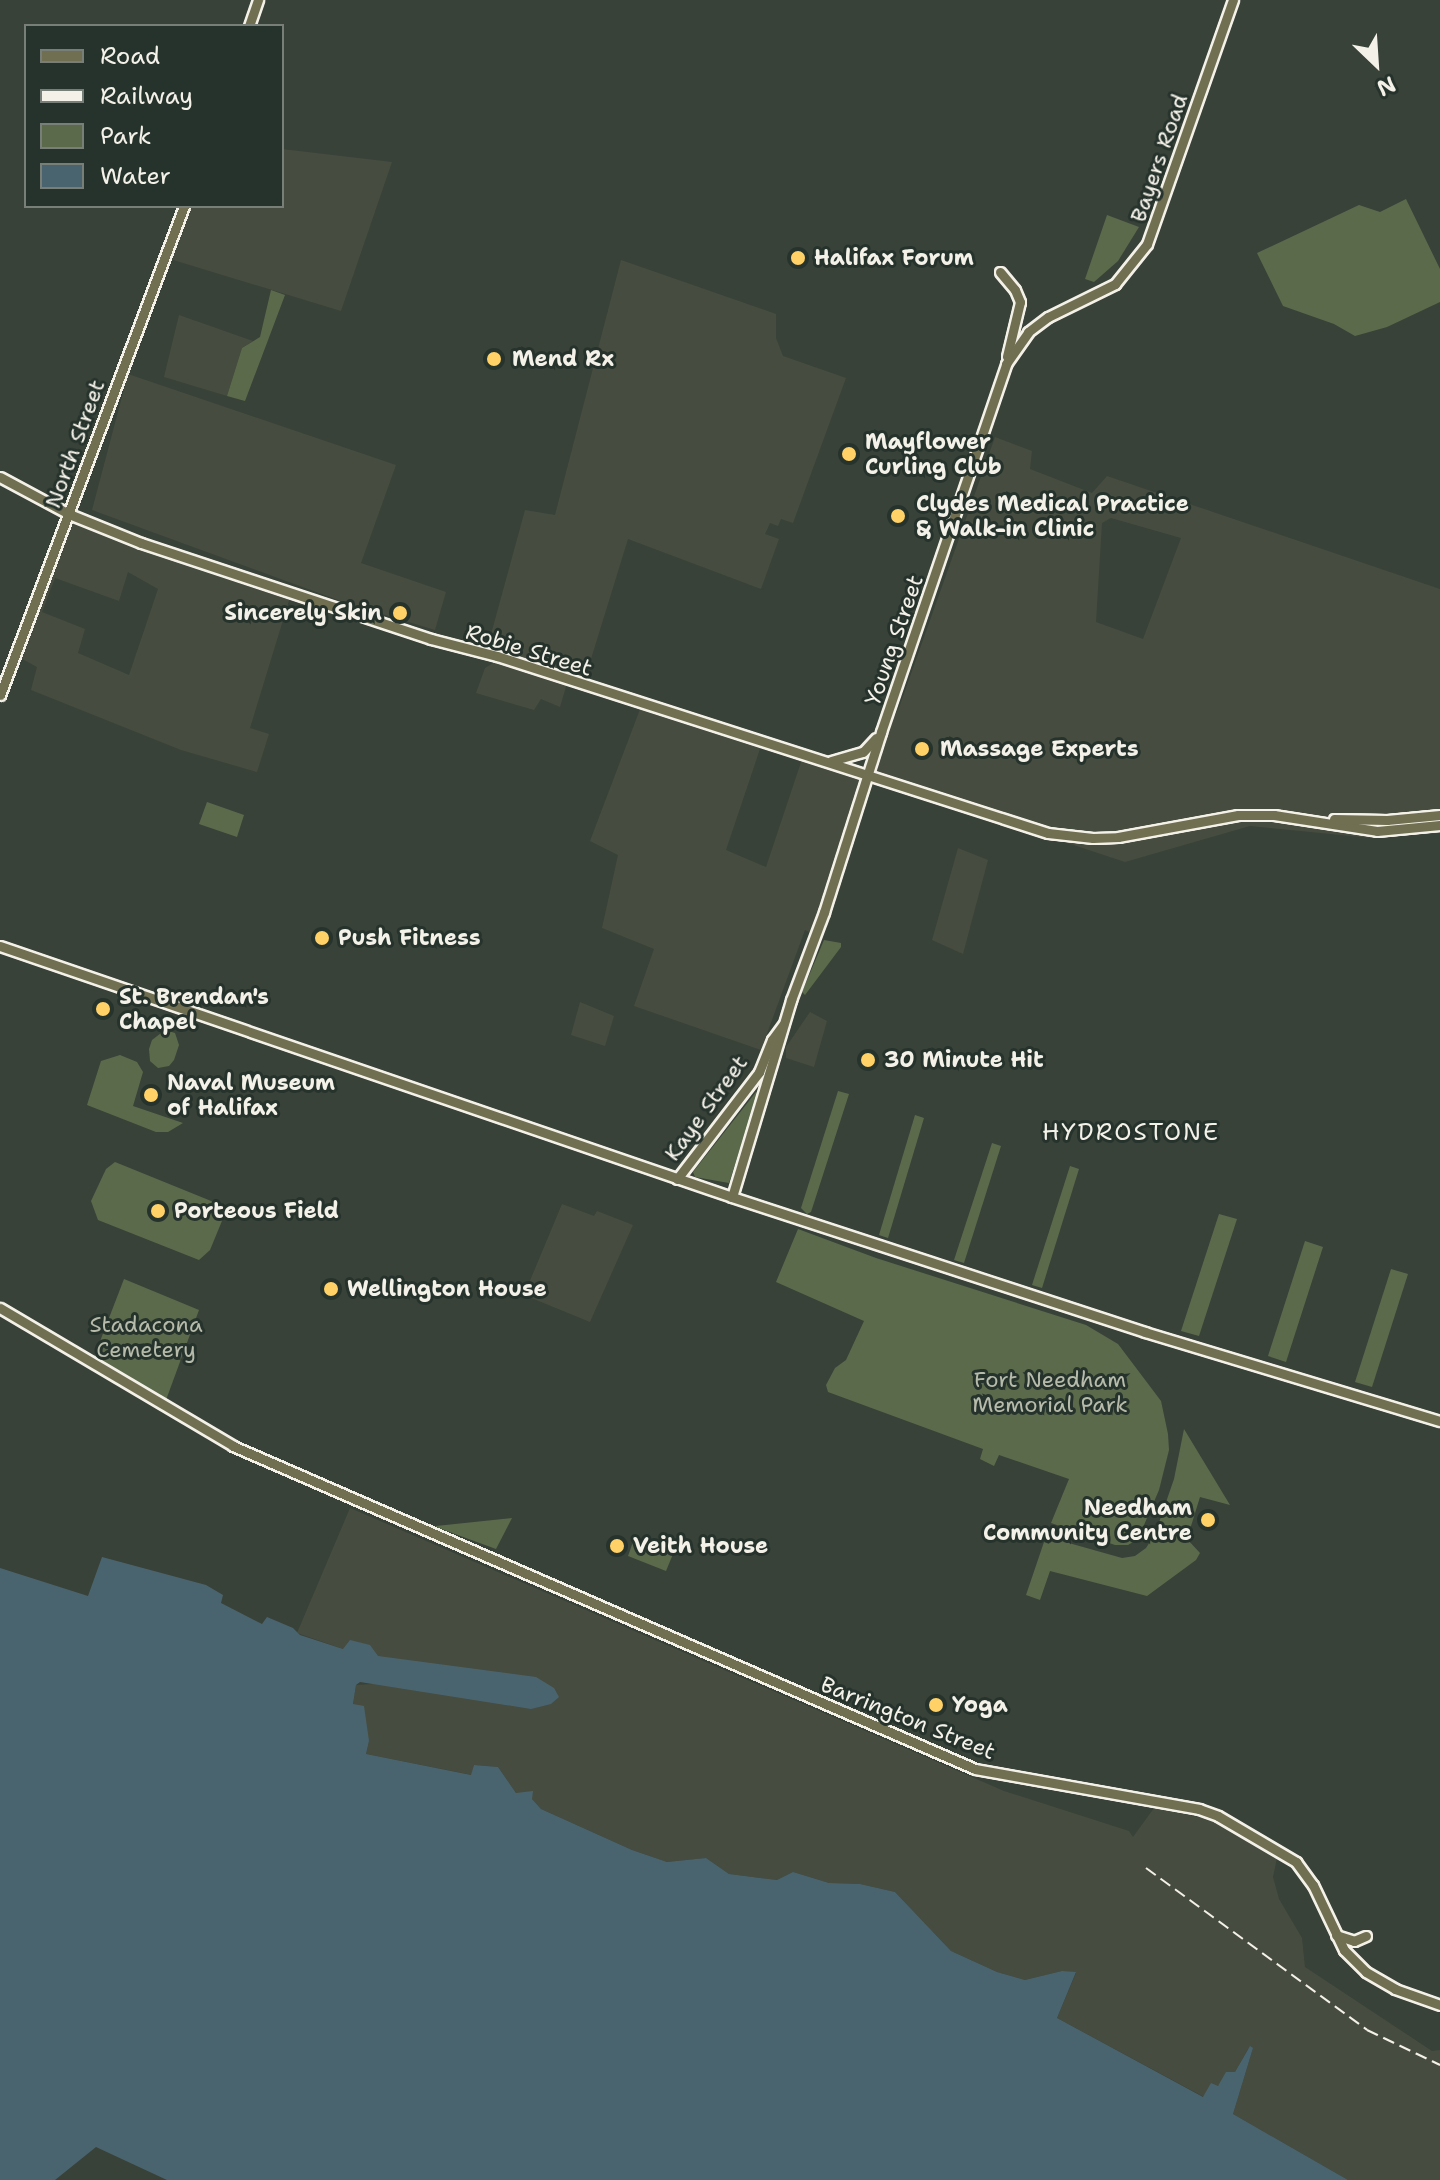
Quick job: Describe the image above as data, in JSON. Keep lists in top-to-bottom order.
{
  "streets": {
    "main road": [
      "Bayers Road",
      "North Street",
      "Young Street",
      "Robie Street",
      "Kaye Street",
      "Barrington Street"
    ]
  },
  "crossings": [
    ["Bayers Road", "Young Street"],
    ["North Street", "Robie Street"],
    ["Young Street", "Robie Street"],
    ["Young Street", "Kaye Street"]
  ],
  "districts": ["HYDROSTONE"],
  "parks": ["Stadacona Cemetery", "Fort Needham Memorial Park"],
  "places": [
    "Halifax Forum",
    "Mend Rx",
    "Mayflower Curling Club",
    "Clydes Medical Practice & Walk-in Clinic",
    "Sincerely Skin",
    "Massage Experts",
    "Push Fitness",
    "St. Brendan's Chapel",
    "30 Minute Hit",
    "Naval Museum of Halifax",
    "Porteous Field",
    "Wellington House",
    "Needham Community Centre",
    "Veith House",
    "Yoga"
  ],
  "legend": [
    "Road",
    "Railway",
    "Park",
    "Water"
  ],
  "north": "bottom right"
}
